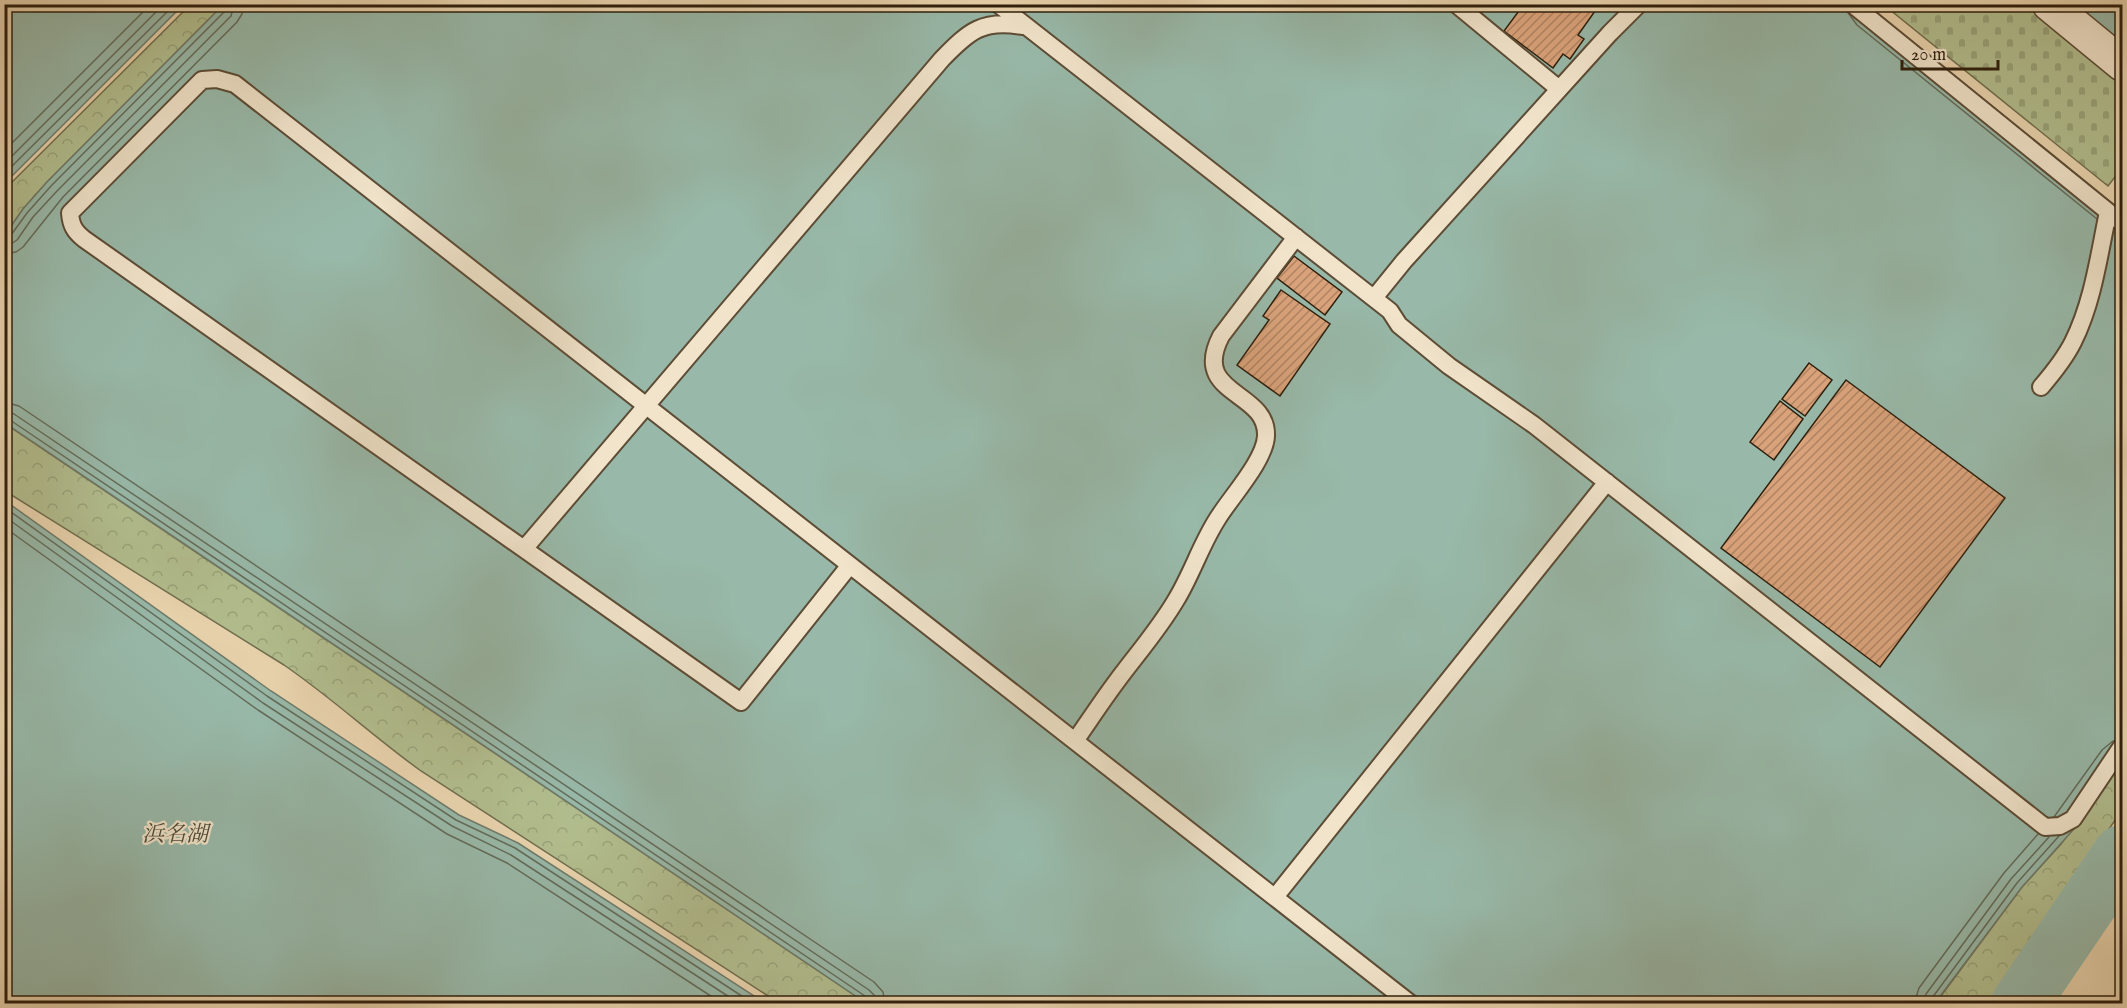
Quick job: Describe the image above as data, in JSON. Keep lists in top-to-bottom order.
{
  "water": ["浜名湖"],
  "scale_bar": "20 m"
}
